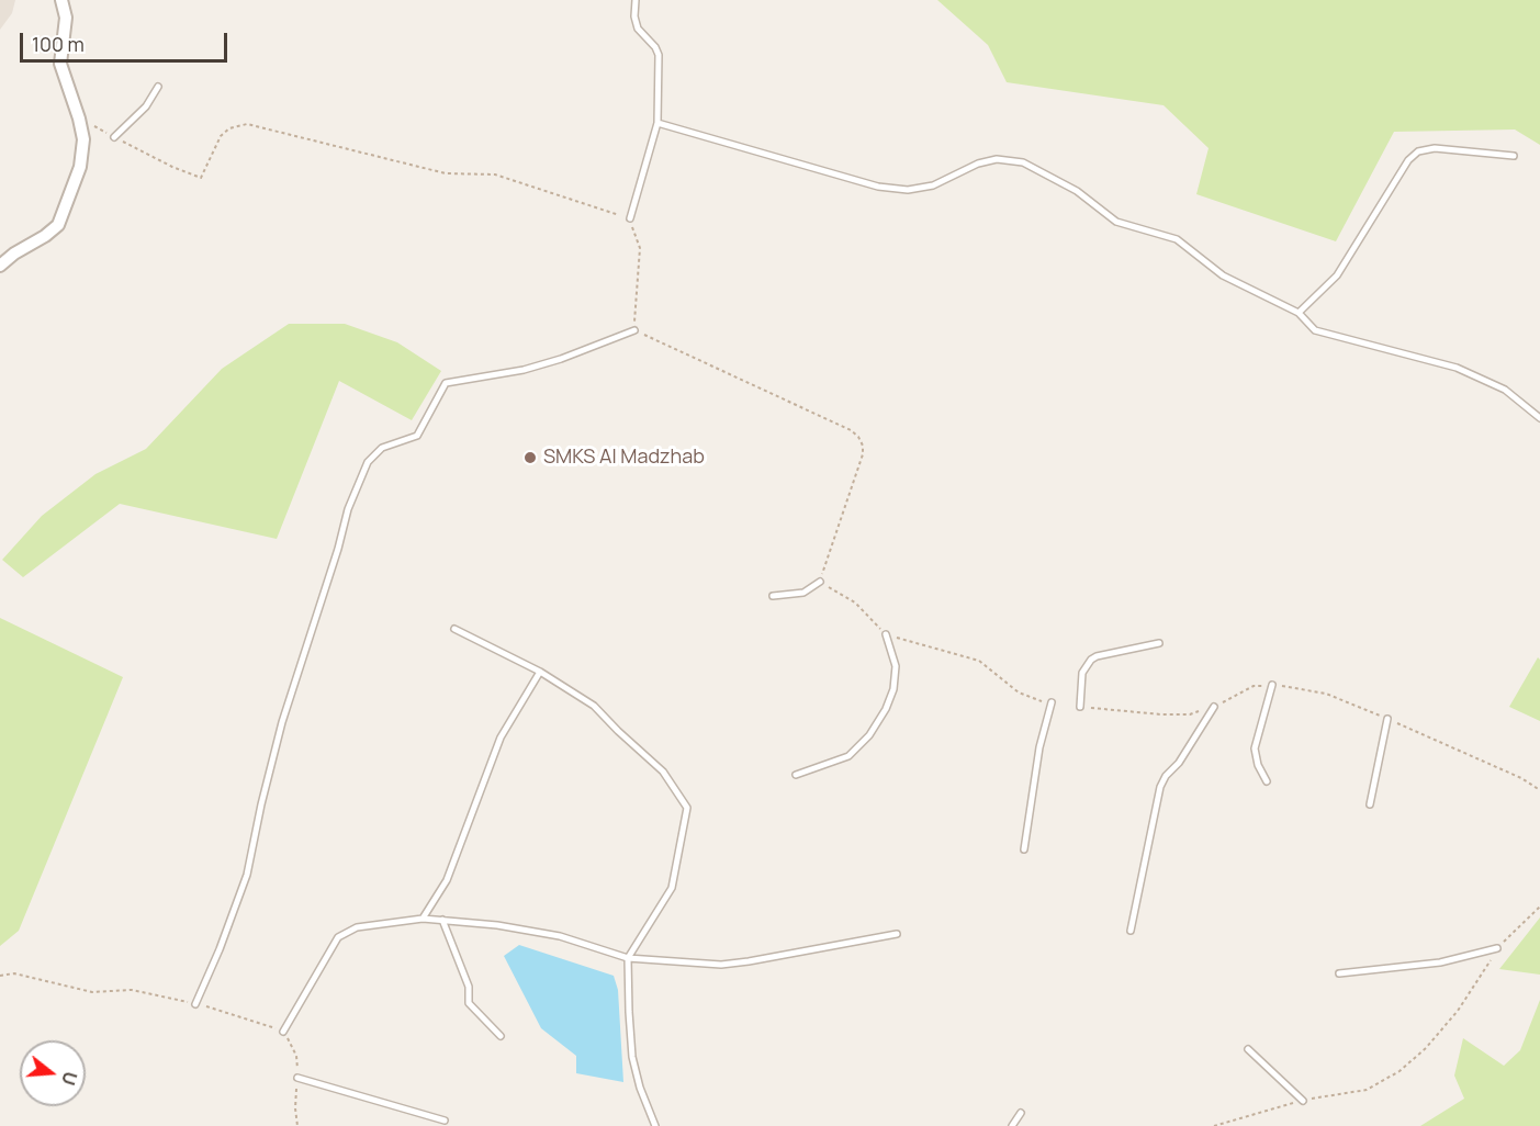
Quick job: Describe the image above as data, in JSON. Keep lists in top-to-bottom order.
{
  "places": ["SMKS Al Madzhab"],
  "scale_bar": "100 m",
  "north": "right"
}
